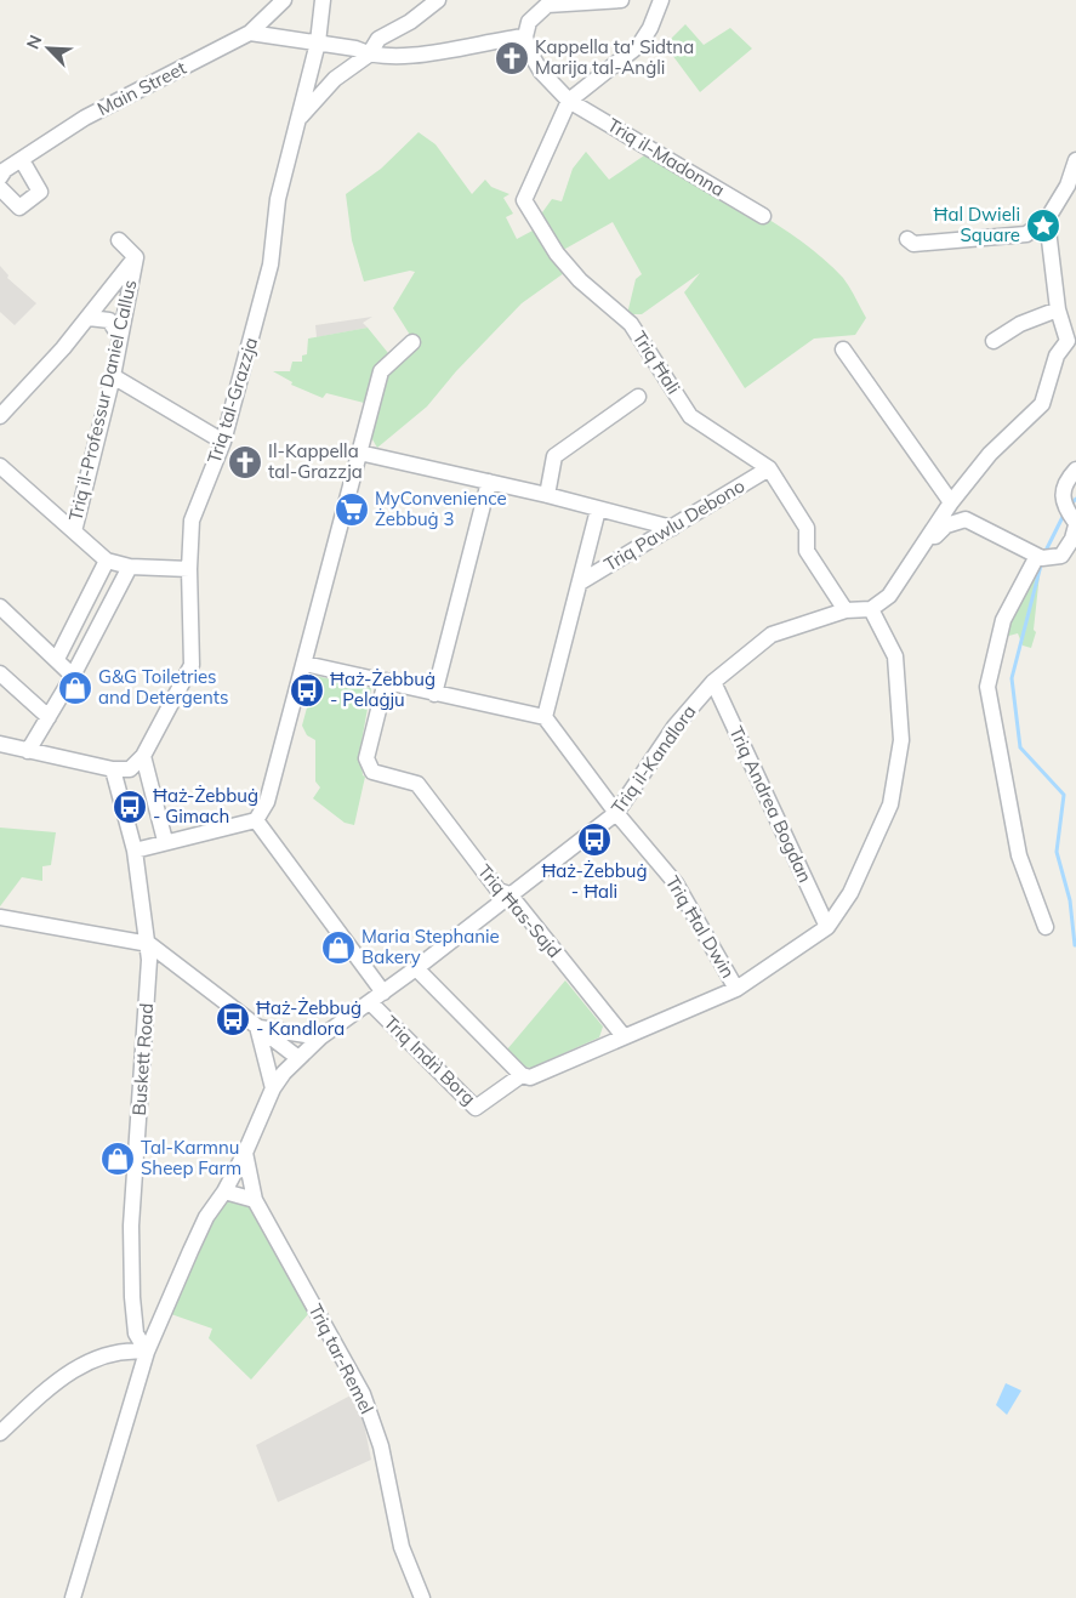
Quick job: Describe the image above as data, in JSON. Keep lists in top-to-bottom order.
{
  "streets": {
    "street": [
      "Main Street",
      "Triq il-Madonna",
      "Triq Ħali",
      "Triq il-Professur Daniel Callus",
      "Triq tal-Grazzja",
      "Triq Pawlu Debono",
      "Triq il-Kandlora",
      "Triq Andrea Bogdan",
      "Triq Ħas-Sajd",
      "Triq Ħal Dwin",
      "Buskett Road",
      "Triq Indrì Borg",
      "Triq tar-Remel"
    ]
  },
  "crossings": [
    ["Triq il-Madonna", "Triq Ħali"],
    ["Triq Ħali", "Triq Pawlu Debono"],
    ["Triq Ħali", "Triq il-Kandlora"],
    ["Triq il-Kandlora", "Triq Andrea Bogdan"],
    ["Triq il-Kandlora", "Triq Ħas-Sajd"],
    ["Triq il-Kandlora", "Triq Ħal Dwin"],
    ["Triq il-Kandlora", "Triq Indrì Borg"]
  ],
  "places": {
    "church": ["Kappella ta' Sidtna Marija tal-Anġli", "Il-Kappella tal-Grazzja"],
    "place": ["Ħal Dwieli Square"],
    "supermarket": ["MyConvenience Żebbuġ 3"],
    "shop": ["G&G Toiletries and Detergents", "Maria Stephanie Bakery", "Tal-Karmnu Sheep Farm"],
    "bus stop": [
      "Ħaż-Żebbuġ - Pelaġju",
      "Ħaż-Żebbuġ - Gimach",
      "Ħaż-Żebbuġ - Ħali",
      "Ħaż-Żebbuġ - Kandlora"
    ]
  },
  "north": "top left"
}
